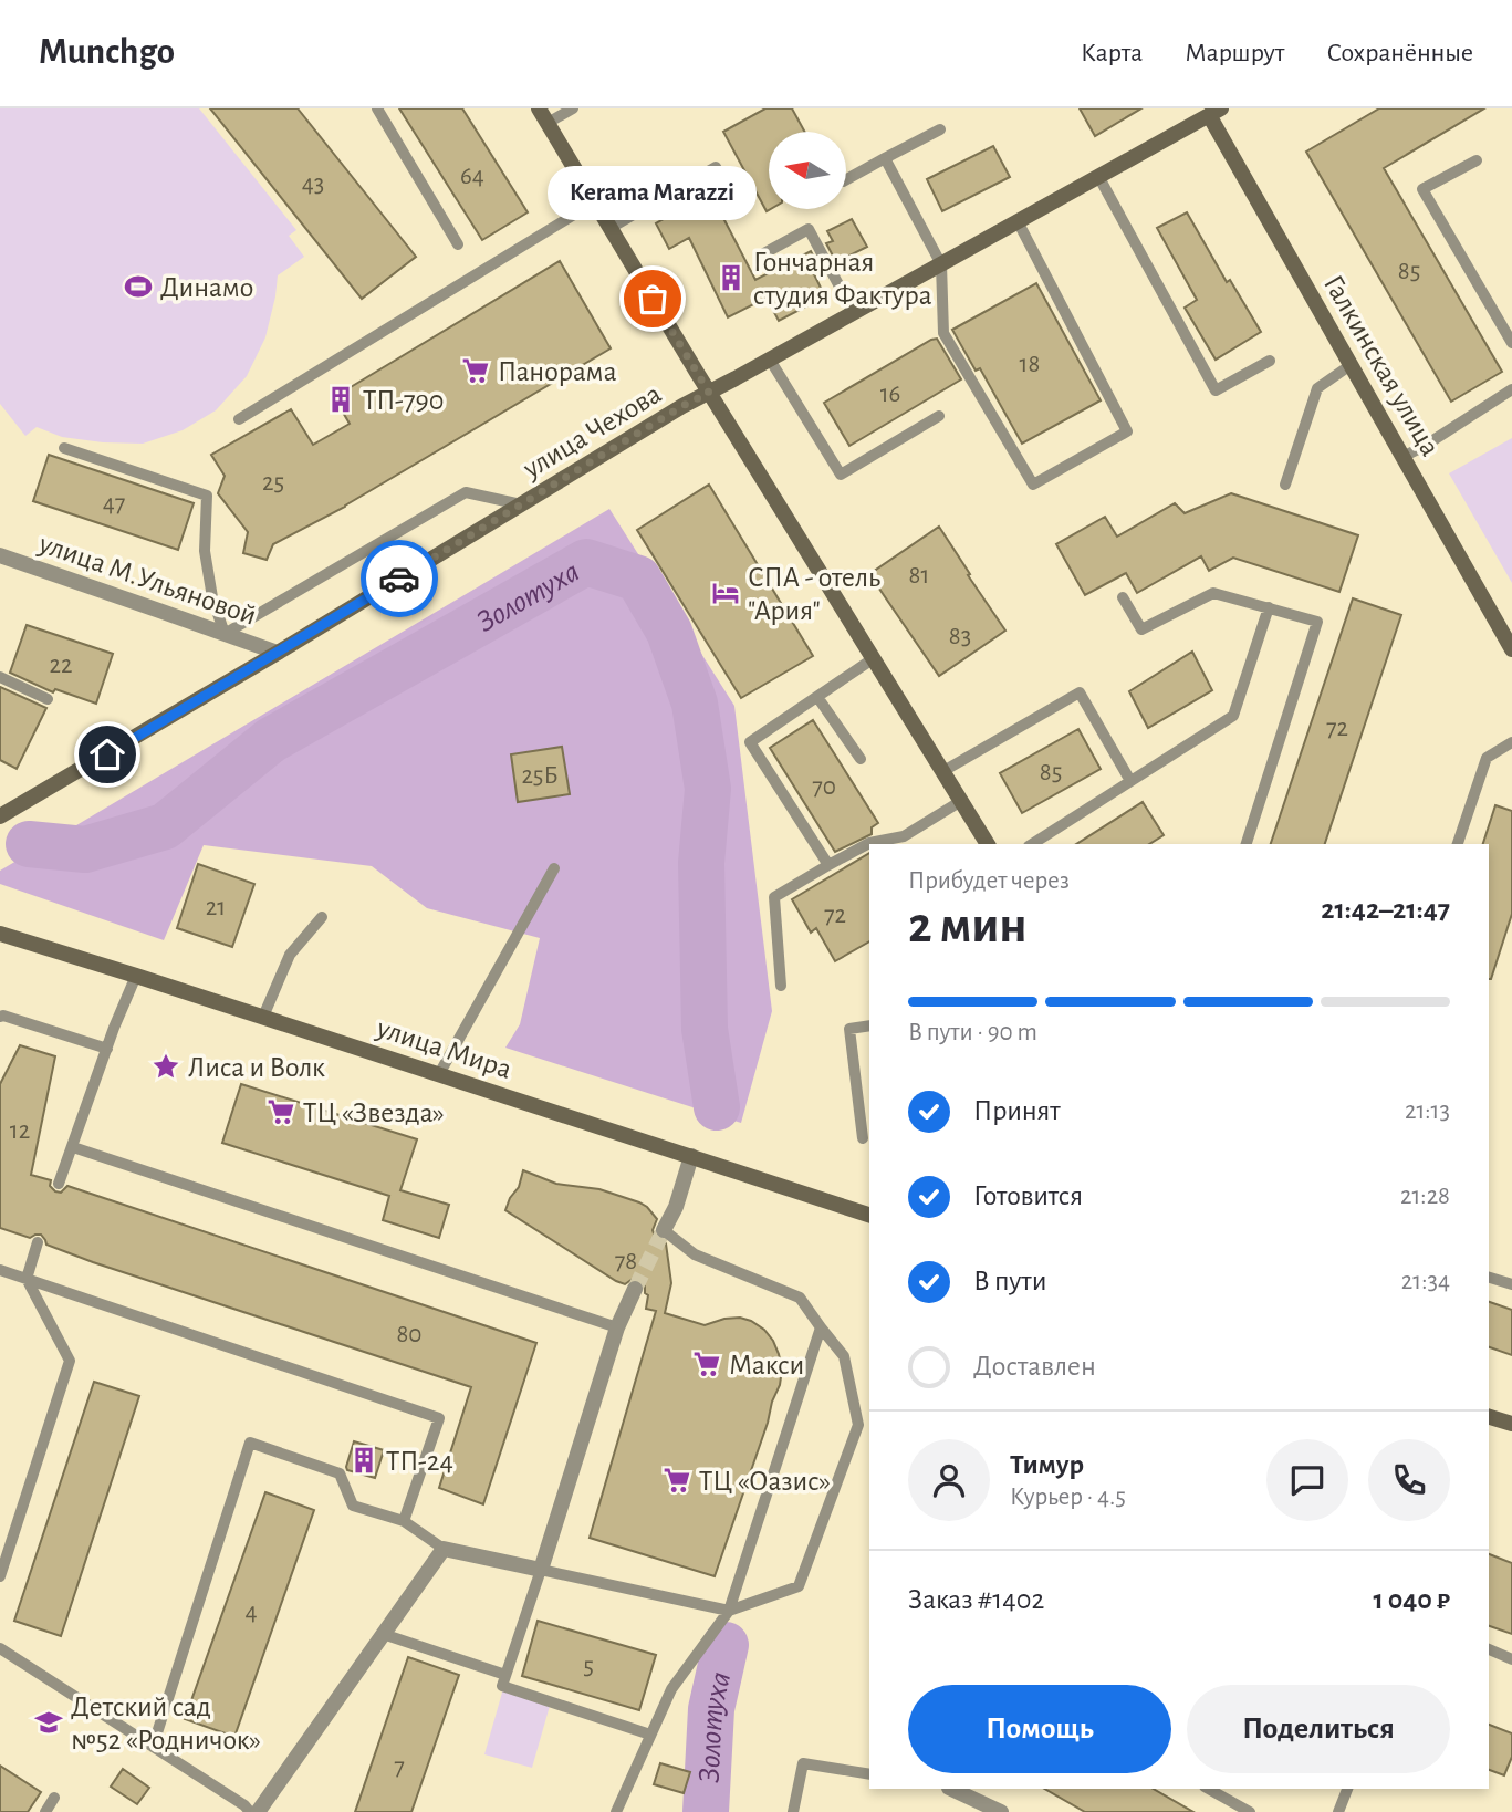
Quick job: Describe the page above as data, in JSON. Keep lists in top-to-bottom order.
{
  "streets": {
    "street": [
      "Галкинская улица",
      "улица Чехова",
      "улица М.Ульяновой",
      "улица Мира"
    ]
  },
  "crossings": [
    ["Галкинская улица", "улица Чехова"],
    ["улица Чехова", "улица М.Ульяновой"]
  ],
  "water": ["Золотуха"],
  "places": {
    "building": ["Гончарная студия Фактура", "ТП-790", "ТП-24"],
    "sports": ["Динамо"],
    "other": ["Kerama Marazzi"],
    "supermarket": [
      "Панорама",
      "ТЦ «Звезда»",
      "Макси",
      "ТЦ «Оазис»"
    ],
    "hotel": ["СПА - отель \"Ария\""],
    "place": ["Лиса и Волк"],
    "school or university": ["Детский сад №52 «Родничок»"]
  },
  "house_numbers": [
    "64",
    "43",
    "85",
    "18",
    "16",
    "25",
    "47",
    "81",
    "83",
    "22",
    "72",
    "85",
    "25Б",
    "70",
    "21",
    "72",
    "12",
    "78",
    "80",
    "4",
    "5",
    "7"
  ],
  "north": "left",
  "page": {
    "header": "Munchgo",
    "nav": ["Карта", "Маршрут", "Сохранённые"],
    "bubble": "Kerama Marazzi",
    "heading": ["2 мин", "Прибудет через", "21:42–21:47"],
    "panel": [
      "Тимур",
      "Курьер · 4.5",
      "Заказ #1402",
      "1 040 ₽"
    ],
    "bar": "В пути · 90 m",
    "list": [
      ["Принят", "21:13"],
      ["Готовится", "21:28"],
      ["В пути", "21:34"],
      "Доставлен"
    ],
    "buttons": ["Помощь", "Поделиться"]
  }
}
